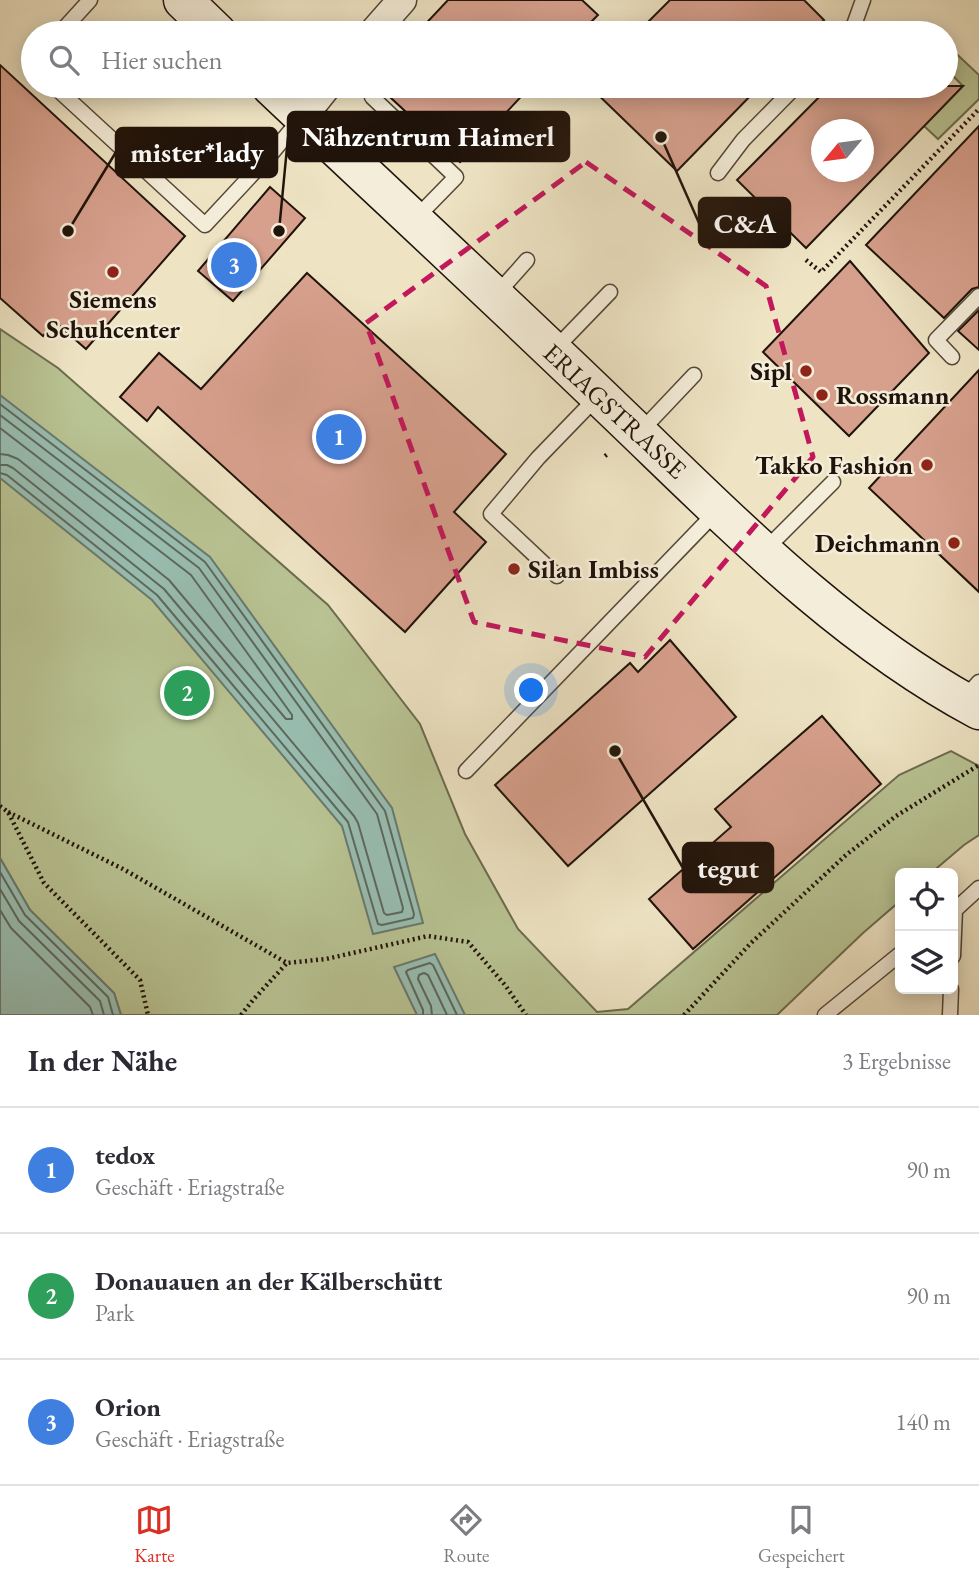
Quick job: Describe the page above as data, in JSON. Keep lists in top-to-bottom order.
{
  "streets": {
    "street": ["ERIAGSTRASSE"]
  },
  "places": [
    "C&A",
    "mister*lady",
    "Nähzentrum Haimerl",
    "Siemens Schuhcenter",
    "Sipl",
    "Rossmann",
    "Takko Fashion",
    "Deichmann",
    "Silan Imbiss",
    "tegut"
  ],
  "north": "bottom left",
  "page": {
    "search": "Hier suchen",
    "pins": ["3", "1", "2"],
    "heading": ["In der Nähe", "3 Ergebnisse"],
    "list": [
      {
        "mark": "1",
        "name": "tedox",
        "note": "Geschäft · Eriagstraße",
        "value": "90 m"
      },
      {
        "mark": "2",
        "name": "Donauauen an der Kälberschütt",
        "note": "Park",
        "value": "90 m"
      },
      {
        "mark": "3",
        "name": "Orion",
        "note": "Geschäft · Eriagstraße",
        "value": "140 m"
      }
    ],
    "nav": ["Karte", "Route", "Gespeichert"]
  }
}
